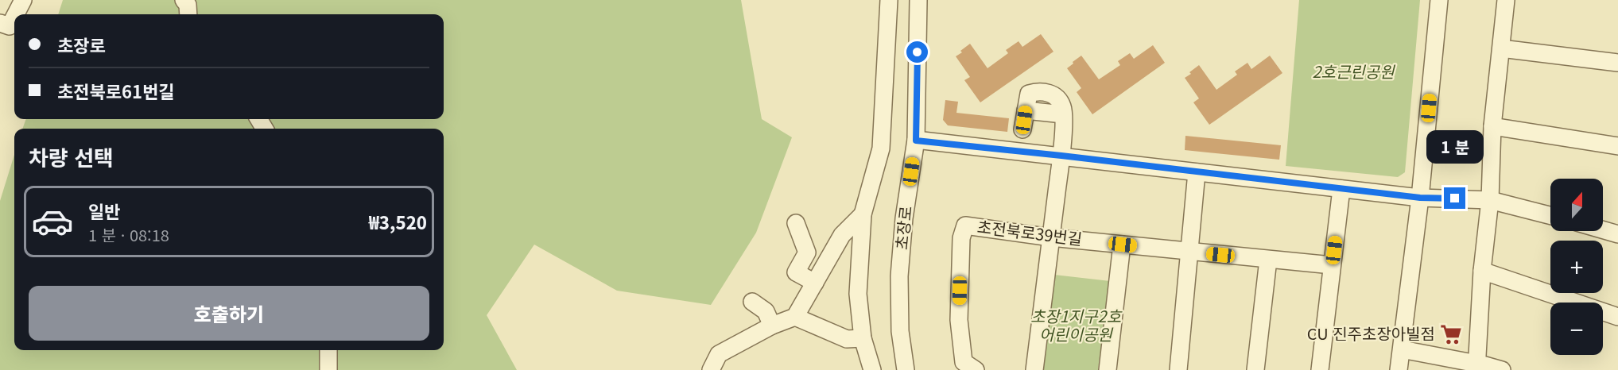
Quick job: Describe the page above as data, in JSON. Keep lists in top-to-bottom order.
{
  "streets": {
    "street": ["초장로", "초전북로39번길"]
  },
  "parks": ["2호근린공원", "초장1지구2호 어린이공원"],
  "places": {
    "supermarket": ["CU 진주초장아빌점"]
  },
  "north": "top",
  "page": {
    "banner": ["초장로", "초전북로61번길"],
    "heading": "차량 선택",
    "bubble": "1 분",
    "map_buttons": ["+", "−"],
    "list": [
      {
        "name": "일반",
        "note": "1 분 · 08:18",
        "value": "₩3,520"
      }
    ],
    "buttons": "호출하기"
  }
}
